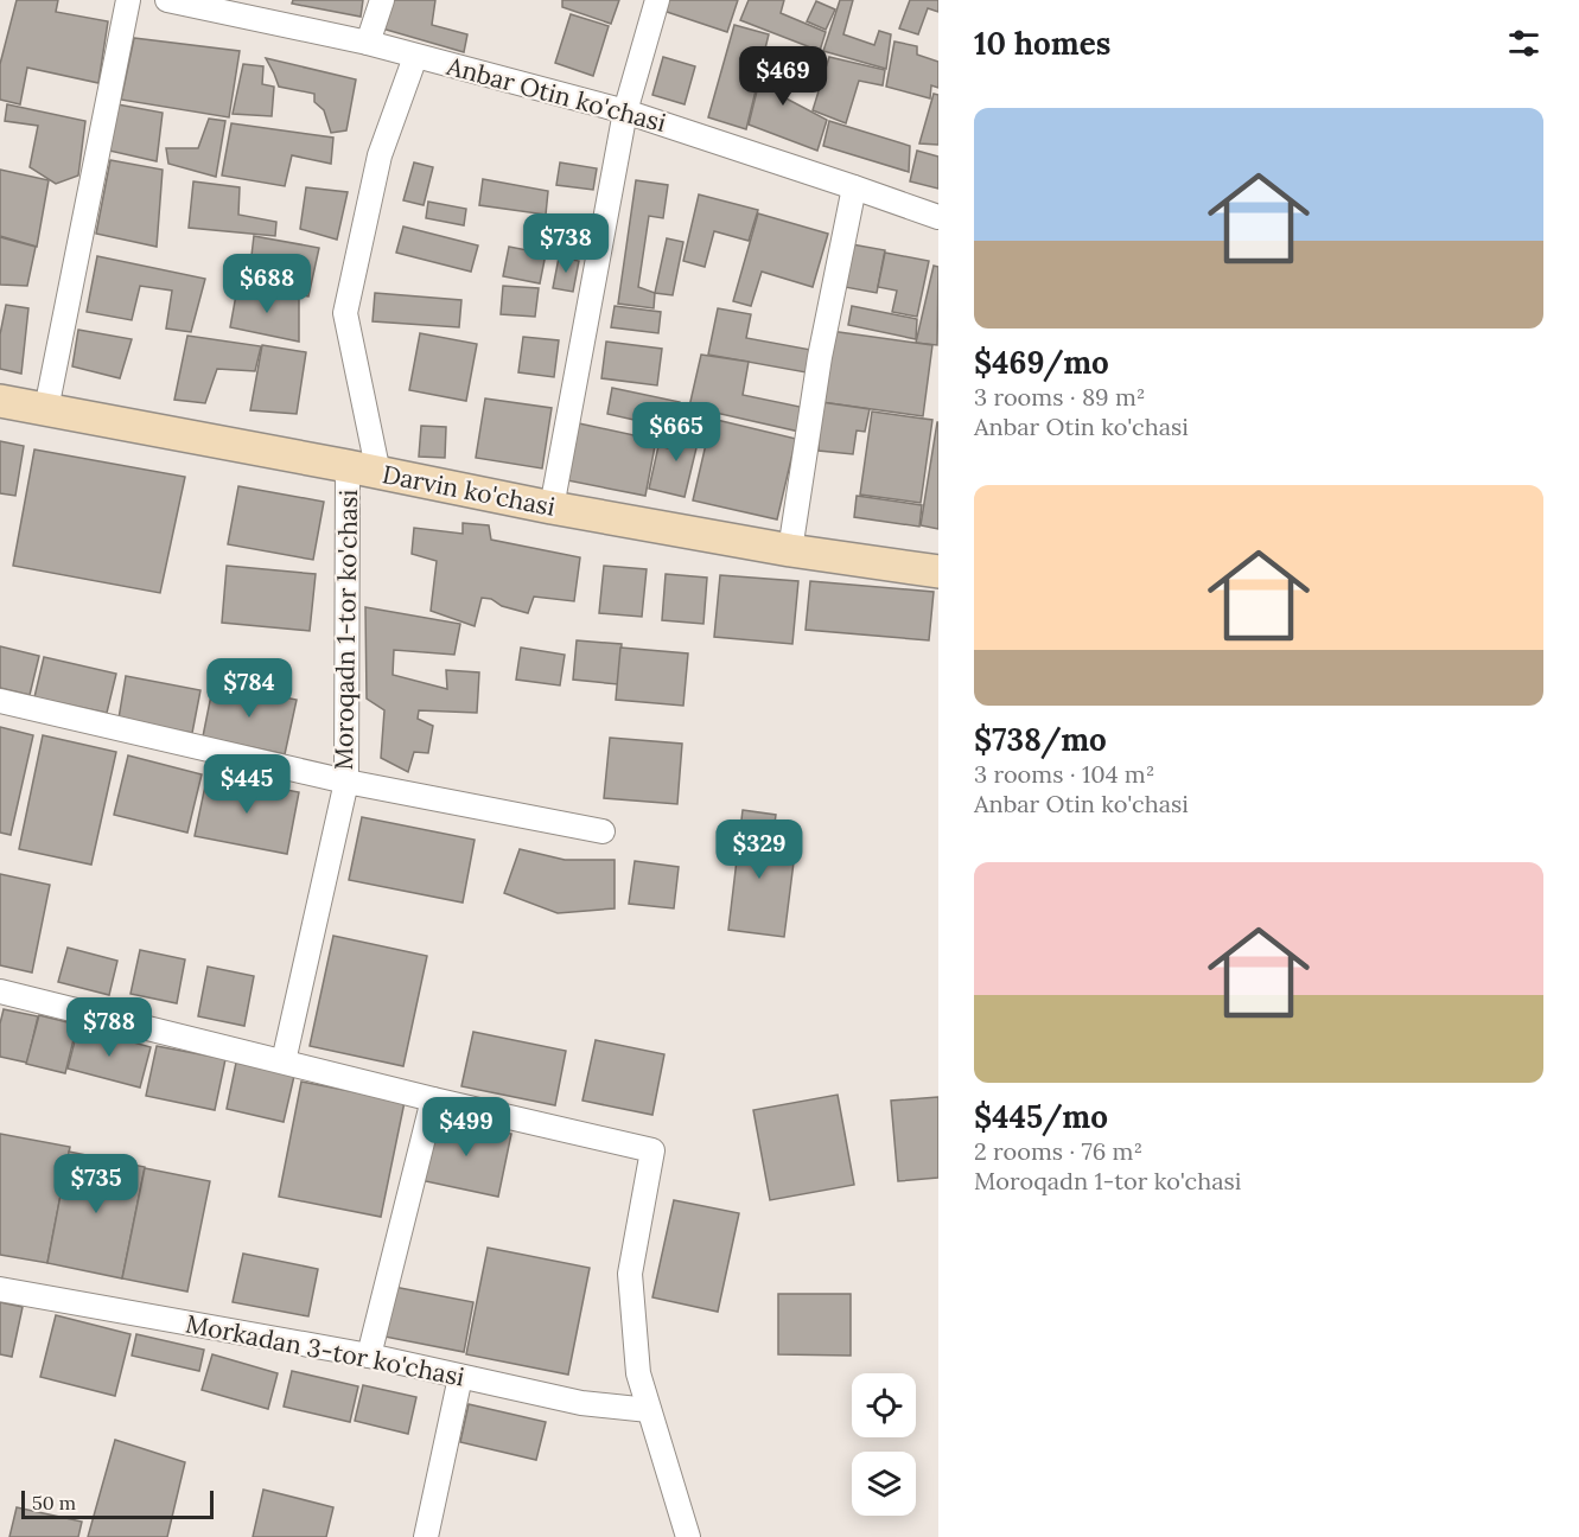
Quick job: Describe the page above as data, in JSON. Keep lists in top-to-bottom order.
{
  "streets": {
    "street": [
      "Anbar Otin ko'chasi",
      "Darvin ko'chasi",
      "Morоqadn 1-tor ko'chasi",
      "Morkadan 3-tor ko'chasi"
    ]
  },
  "crossings": [
    ["Darvin ko'chasi", "Morоqadn 1-tor ko'chasi"]
  ],
  "scale_bar": "50 m",
  "page": {
    "heading": "10 homes",
    "price": [
      "$469",
      "$738",
      "$688",
      "$665",
      "$784",
      "$445",
      "$329",
      "$788",
      "$499",
      "$735"
    ],
    "list": [
      {
        "name": "$469/mo",
        "note": "3 rooms · 89 m² · Anbar Otin ko'chasi"
      },
      {
        "name": "$738/mo",
        "note": "3 rooms · 104 m² · Anbar Otin ko'chasi"
      },
      {
        "name": "$445/mo",
        "note": "2 rooms · 76 m² · Morоqadn 1-tor ko'chasi"
      }
    ],
    "scale": "50 m"
  }
}
